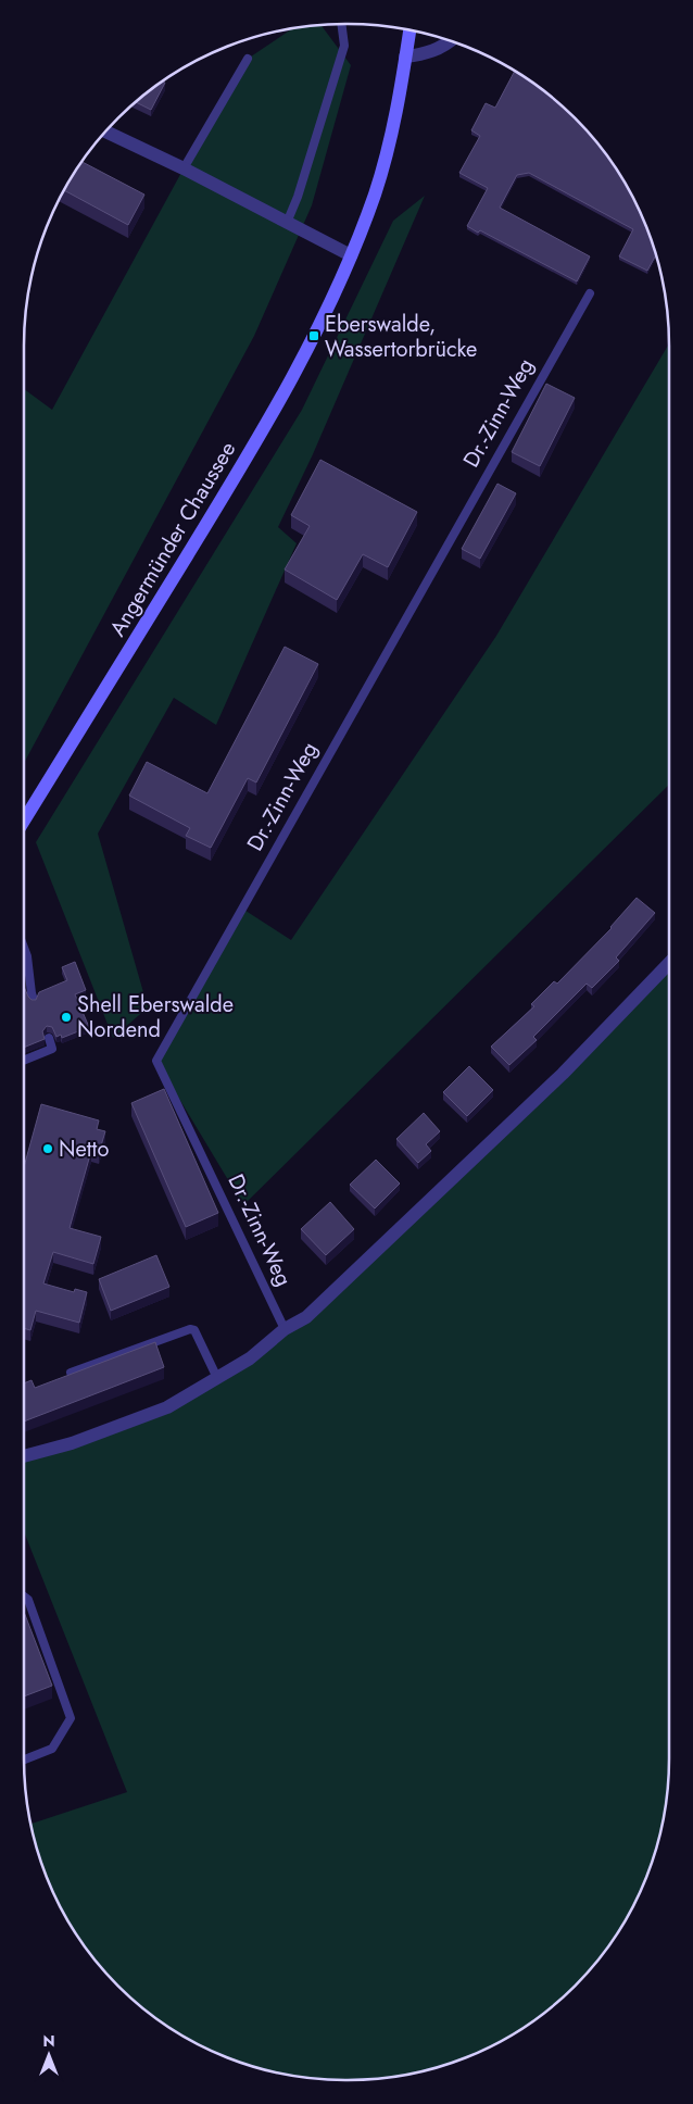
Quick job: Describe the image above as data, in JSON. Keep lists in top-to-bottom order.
{
  "streets": {
    "main road": ["Angermünder Chaussee"],
    "lane": ["Dr.-Zinn-Weg"]
  },
  "places": {
    "transit": ["Eberswalde, Wassertorbrücke"],
    "other": ["Shell Eberswalde Nordend", "Netto"]
  },
  "north": "top"
}
